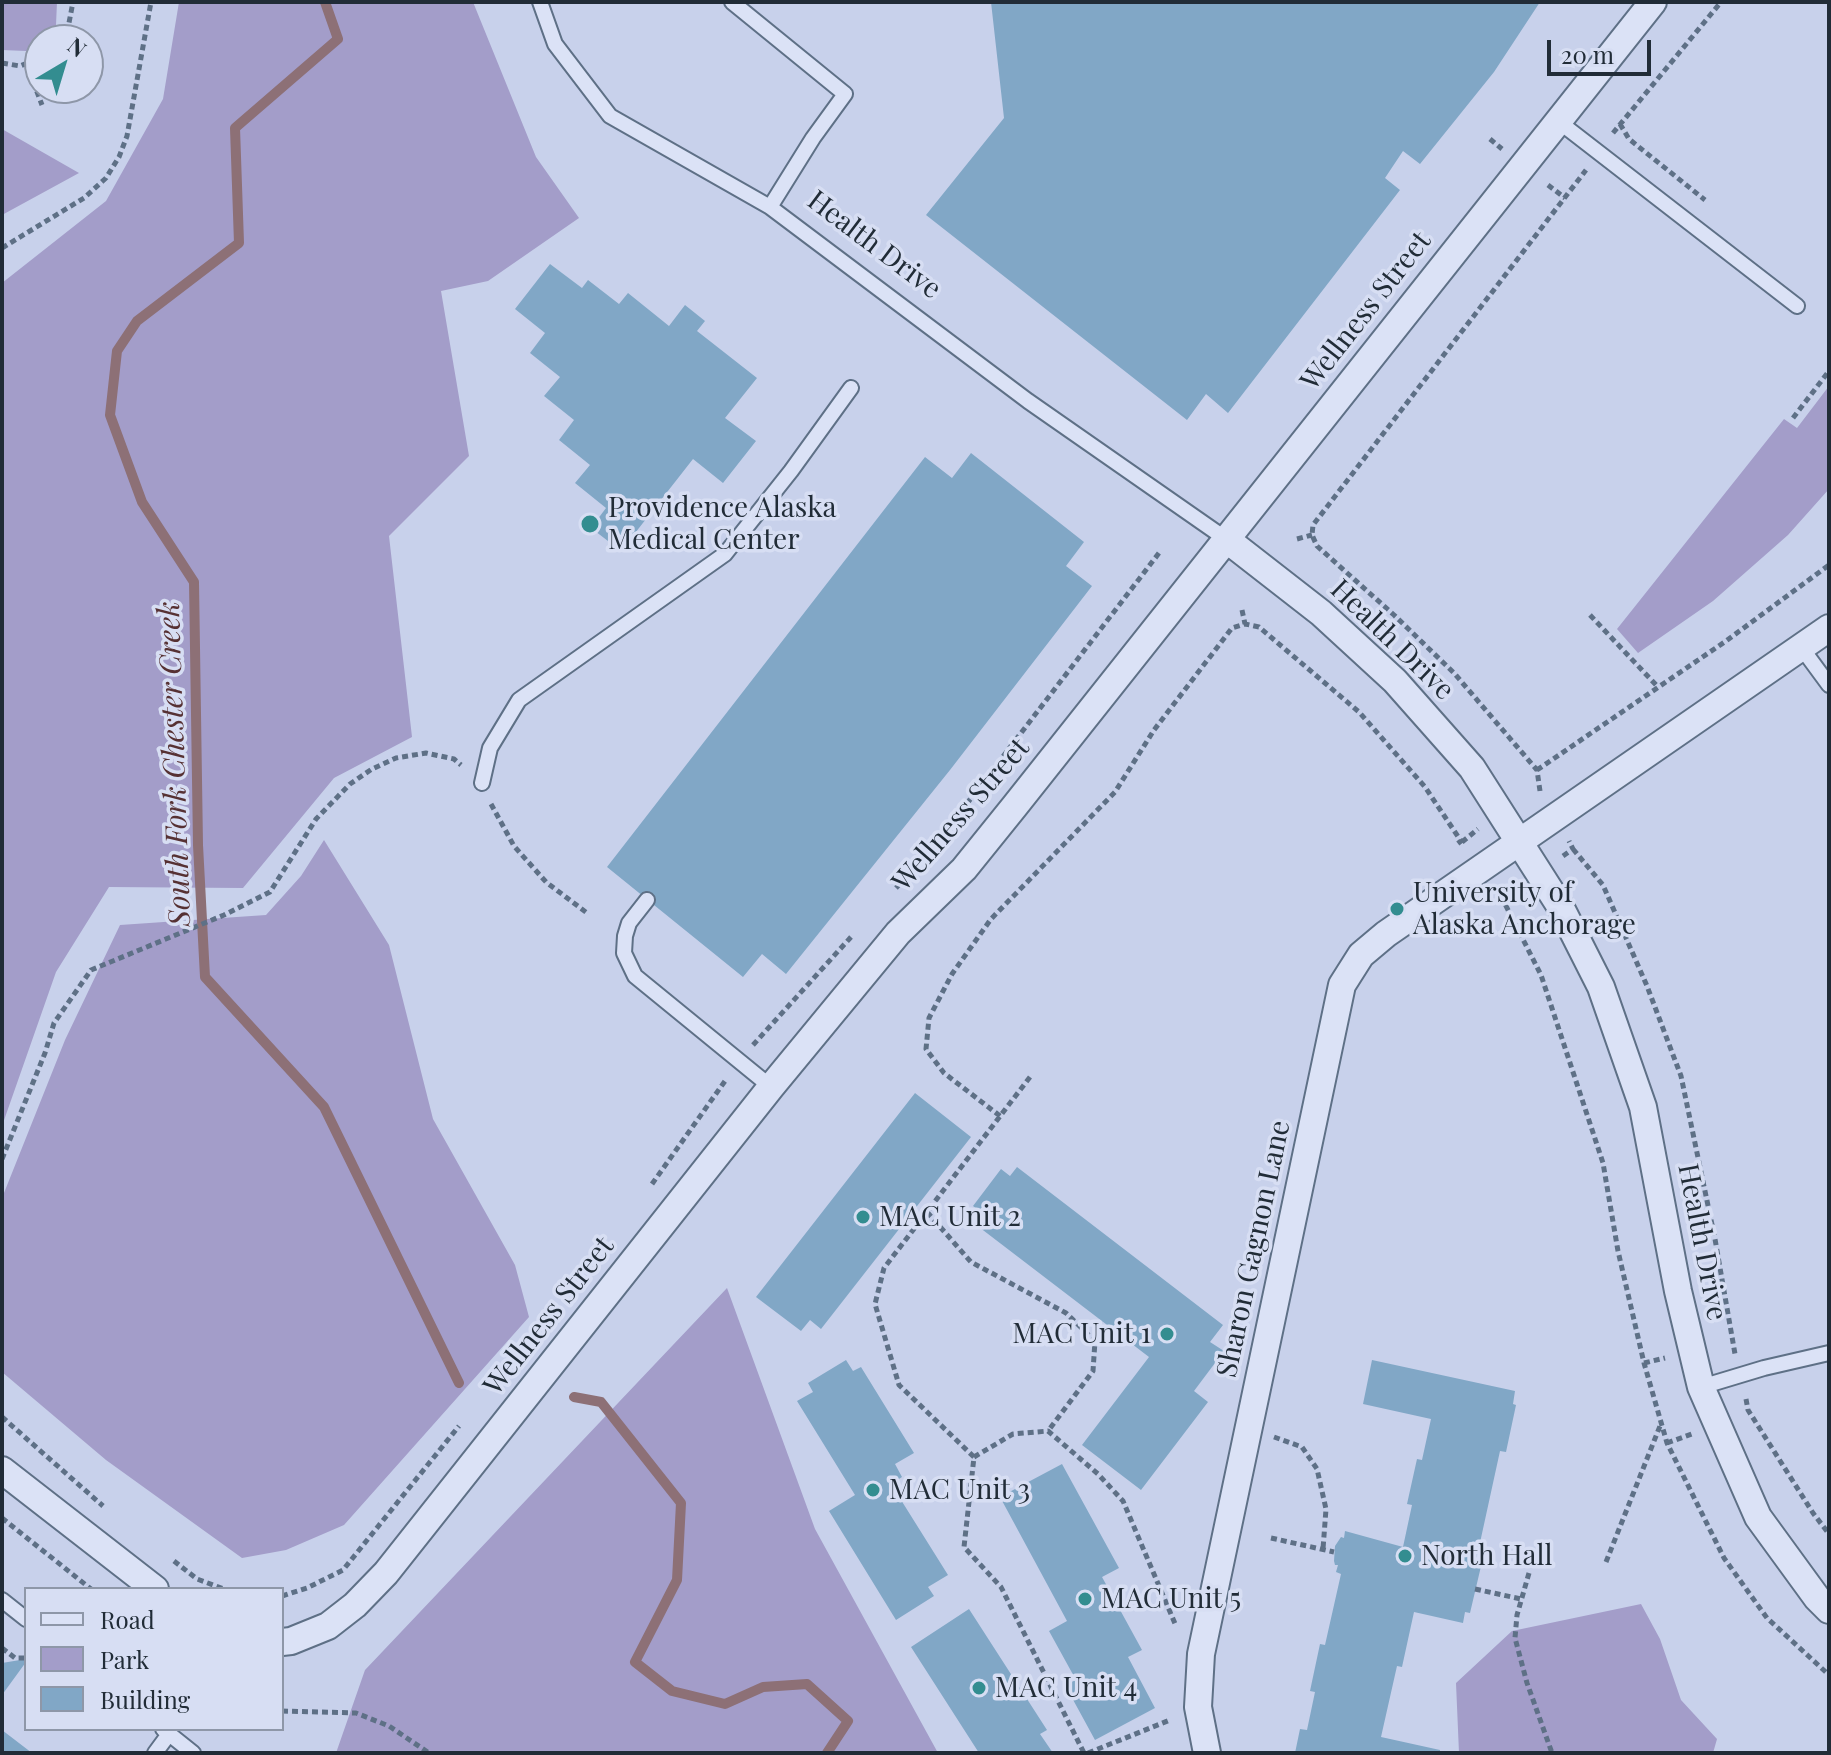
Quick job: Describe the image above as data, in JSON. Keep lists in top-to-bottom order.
{
  "streets": {
    "street": ["Health Drive", "Wellness Street", "Sharon Gagnon Lane"]
  },
  "crossings": [
    ["Health Drive", "Wellness Street"],
    ["Health Drive", "Sharon Gagnon Lane"]
  ],
  "water": ["South Fork Chester Creek"],
  "places": [
    "Providence Alaska Medical Center",
    "University of Alaska Anchorage",
    "MAC Unit 2",
    "MAC Unit 1",
    "MAC Unit 3",
    "North Hall",
    "MAC Unit 5",
    "MAC Unit 4"
  ],
  "legend": ["Road", "Park", "Building"],
  "scale_bar": "20 m",
  "north": "top right"
}
